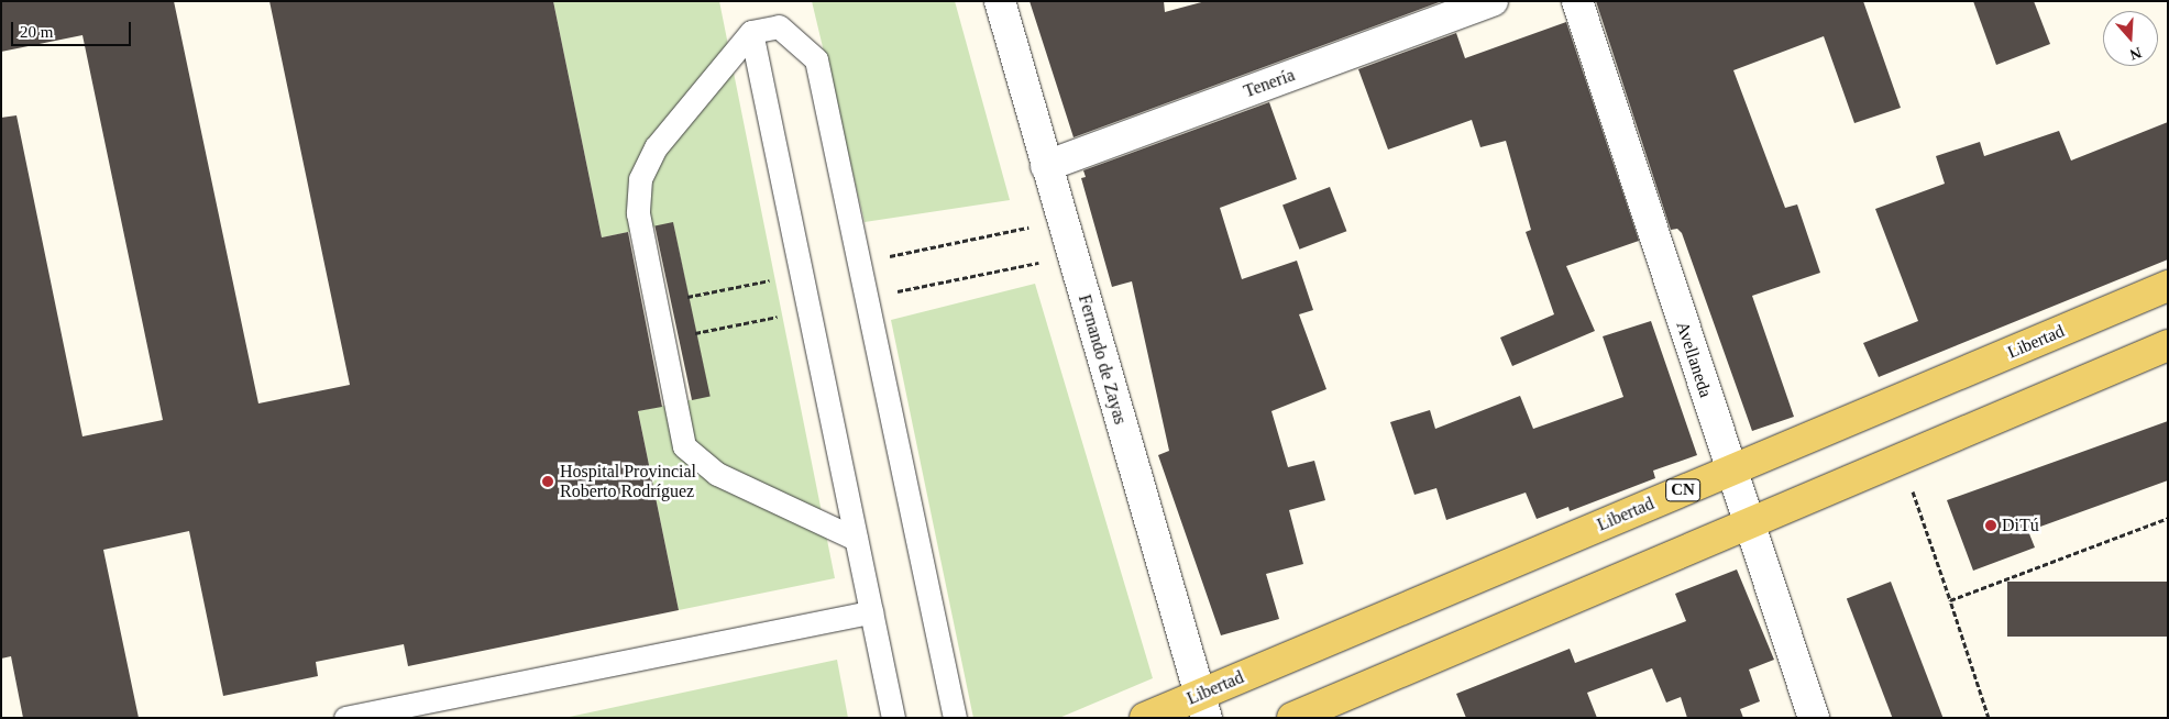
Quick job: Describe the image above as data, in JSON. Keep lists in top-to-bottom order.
{
  "streets": {
    "main road": ["Libertad", "CN"],
    "street": ["Tenería", "Fernando de Zayas", "Avellaneda"]
  },
  "crossings": [
    ["Tenería", "Fernando de Zayas"],
    ["Libertad", "Fernando de Zayas"],
    ["Libertad", "Avellaneda"]
  ],
  "places": ["Hospital Provincial Roberto Rodríguez", "DiTú"],
  "scale_bar": "20 m",
  "north": "bottom"
}
